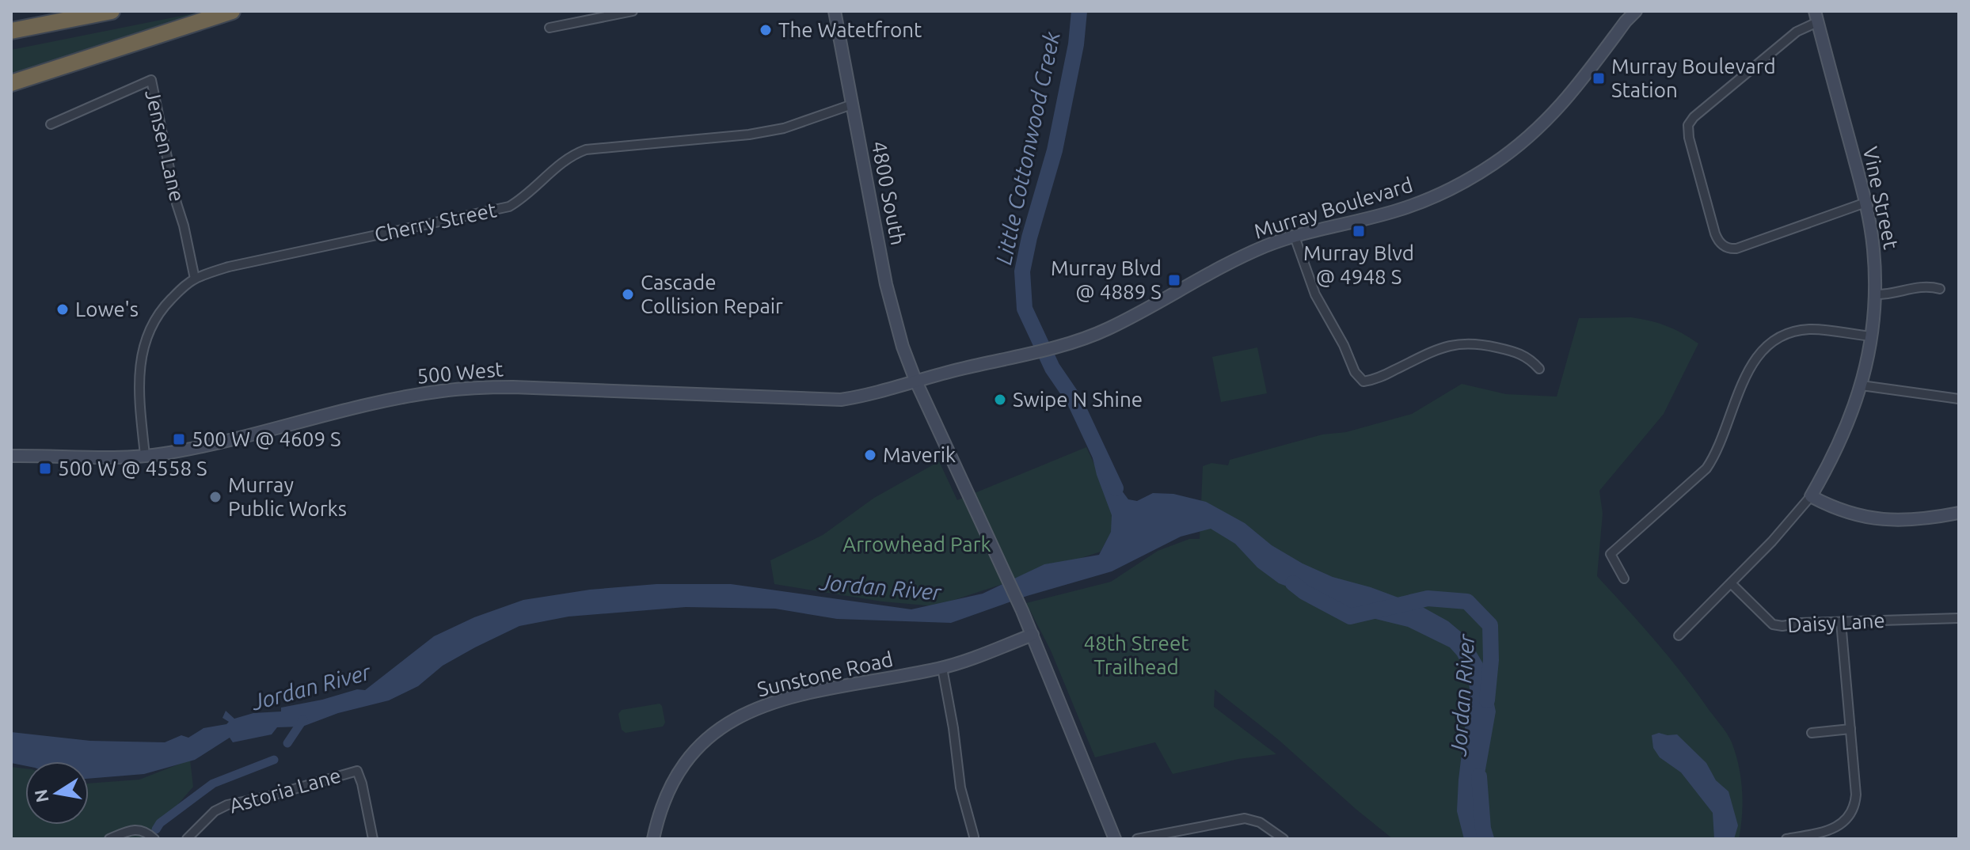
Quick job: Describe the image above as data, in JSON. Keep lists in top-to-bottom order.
{
  "streets": {
    "street": [
      "Jensen Lane",
      "4800 South",
      "Vine Street",
      "Murray Boulevard",
      "Cherry Street",
      "500 West",
      "Daisy Lane",
      "Sunstone Road",
      "Astoria Lane"
    ]
  },
  "crossings": [
    ["Jensen Lane", "Cherry Street"],
    ["4800 South", "Murray Boulevard"],
    ["4800 South", "Cherry Street"],
    ["4800 South", "500 West"],
    ["4800 South", "Sunstone Road"],
    ["Vine Street", "Daisy Lane"],
    ["Murray Boulevard", "500 West"],
    ["Cherry Street", "500 West"]
  ],
  "water": ["Little Cottonwood Creek", "Jordan River"],
  "parks": ["Arrowhead Park", "48th Street Trailhead"],
  "places": {
    "other": [
      "The Watetfront",
      "Cascade Collision Repair",
      "Lowe's",
      "Swipe N Shine",
      "Maverik",
      "Murray Public Works"
    ],
    "transit": [
      "Murray Boulevard Station",
      "Murray Blvd @ 4948 S",
      "Murray Blvd @ 4889 S",
      "500 W @ 4609 S",
      "500 W @ 4558 S"
    ]
  },
  "north": "left"
}
